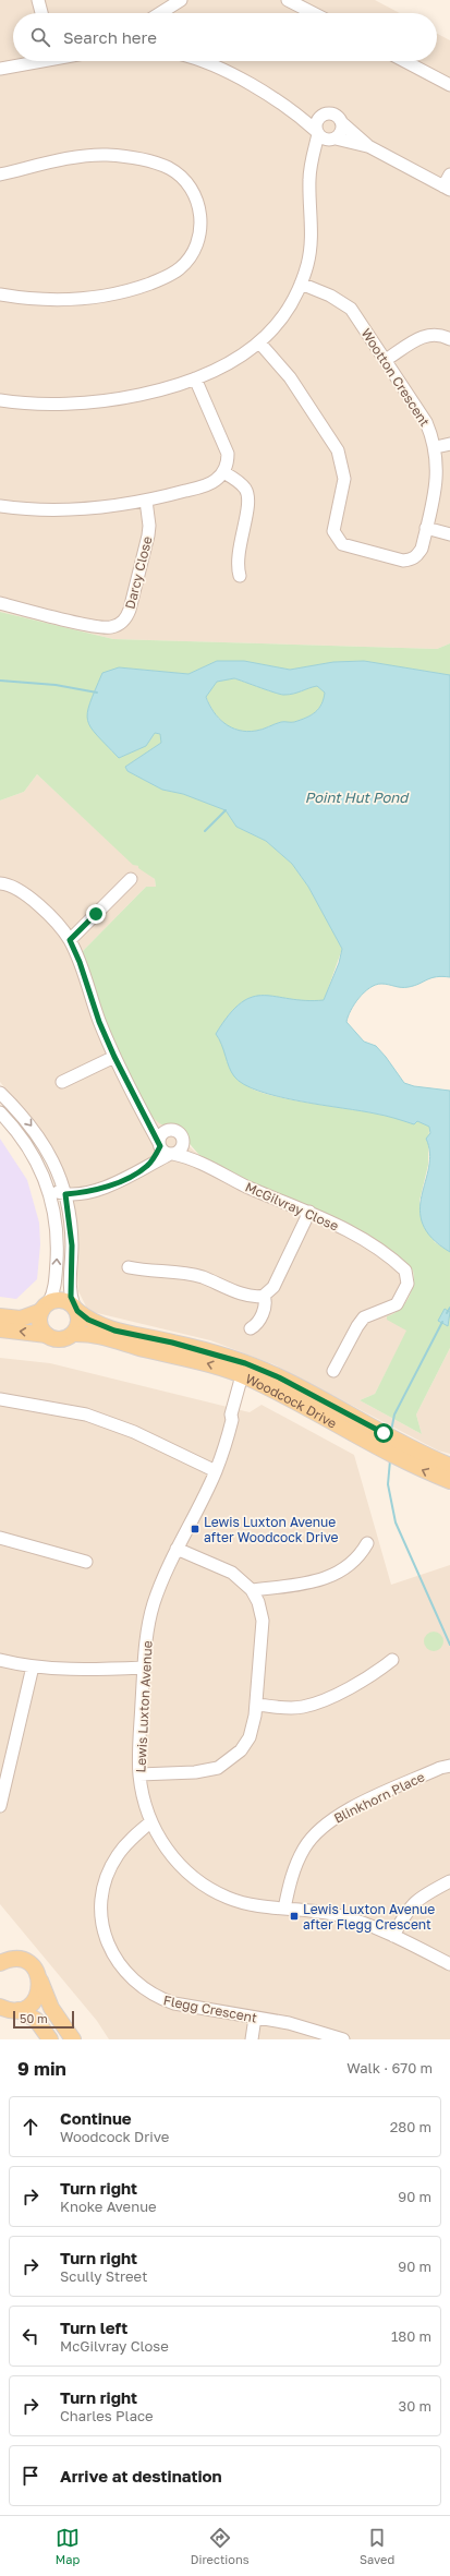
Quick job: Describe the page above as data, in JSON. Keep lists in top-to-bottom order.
{
  "streets": {
    "main road": ["Woodcock Drive"],
    "street": [
      "Wootton Crescent",
      "Darcy Close",
      "McGilvray Close",
      "Lewis Luxton Avenue",
      "Blinkhorn Place",
      "Flegg Crescent"
    ]
  },
  "crossings": [
    ["Woodcock Drive", "Lewis Luxton Avenue"],
    ["Lewis Luxton Avenue", "Blinkhorn Place"],
    ["Lewis Luxton Avenue", "Flegg Crescent"]
  ],
  "water": ["Point Hut Pond"],
  "places": {
    "transit": ["Lewis Luxton Avenue after Woodcock Drive", "Lewis Luxton Avenue after Flegg Crescent"]
  },
  "scale_bar": "50 m",
  "page": {
    "search": "Search here",
    "scale": "50 m",
    "heading": ["9 min", "Walk · 670 m"],
    "list": [
      ["Continue", "Woodcock Drive", "280 m"],
      ["Turn right", "Knoke Avenue", "90 m"],
      ["Turn right", "Scully Street", "90 m"],
      ["Turn left", "McGilvray Close", "180 m"],
      ["Turn right", "Charles Place", "30 m"],
      "Arrive at destination"
    ],
    "nav": ["Map", "Directions", "Saved"]
  }
}
